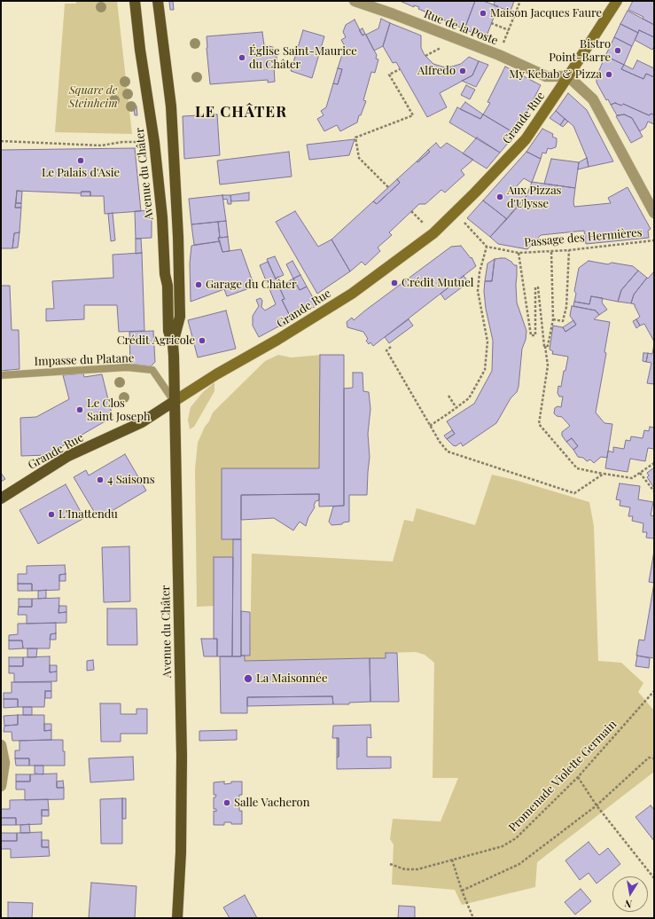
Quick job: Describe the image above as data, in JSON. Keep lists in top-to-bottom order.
{
  "streets": {
    "main road": ["Grande Rue", "Avenue du Châter"],
    "street": ["Rue de la Poste"],
    "lane": ["Impasse du Platane"],
    "path": ["Passage des Hermières", "Promenade Violette Germain"]
  },
  "crossings": [
    ["Rue de la Poste", "Grande Rue"],
    ["Grande Rue", "Avenue du Châter"],
    ["Grande Rue", "Impasse du Platane"],
    ["Avenue du Châter", "Impasse du Platane"]
  ],
  "districts": ["LE CHÂTER"],
  "parks": ["Square de Steinheim"],
  "places": [
    "Maison Jacques Faure",
    "Bistro Point-Barre",
    "Église Saint-Maurice du Châter",
    "Alfredo",
    "My Kebab & Pizza",
    "Le Palais d'Asie",
    "Aux Pizzas d'Ulysse",
    "Crédit Mutuel",
    "Garage du Châter",
    "Crédit Agricole",
    "Le Clos Saint Joseph",
    "4 Saisons",
    "L'Inattendu",
    "La Maisonnée",
    "Salle Vacheron"
  ],
  "north": "bottom"
}
